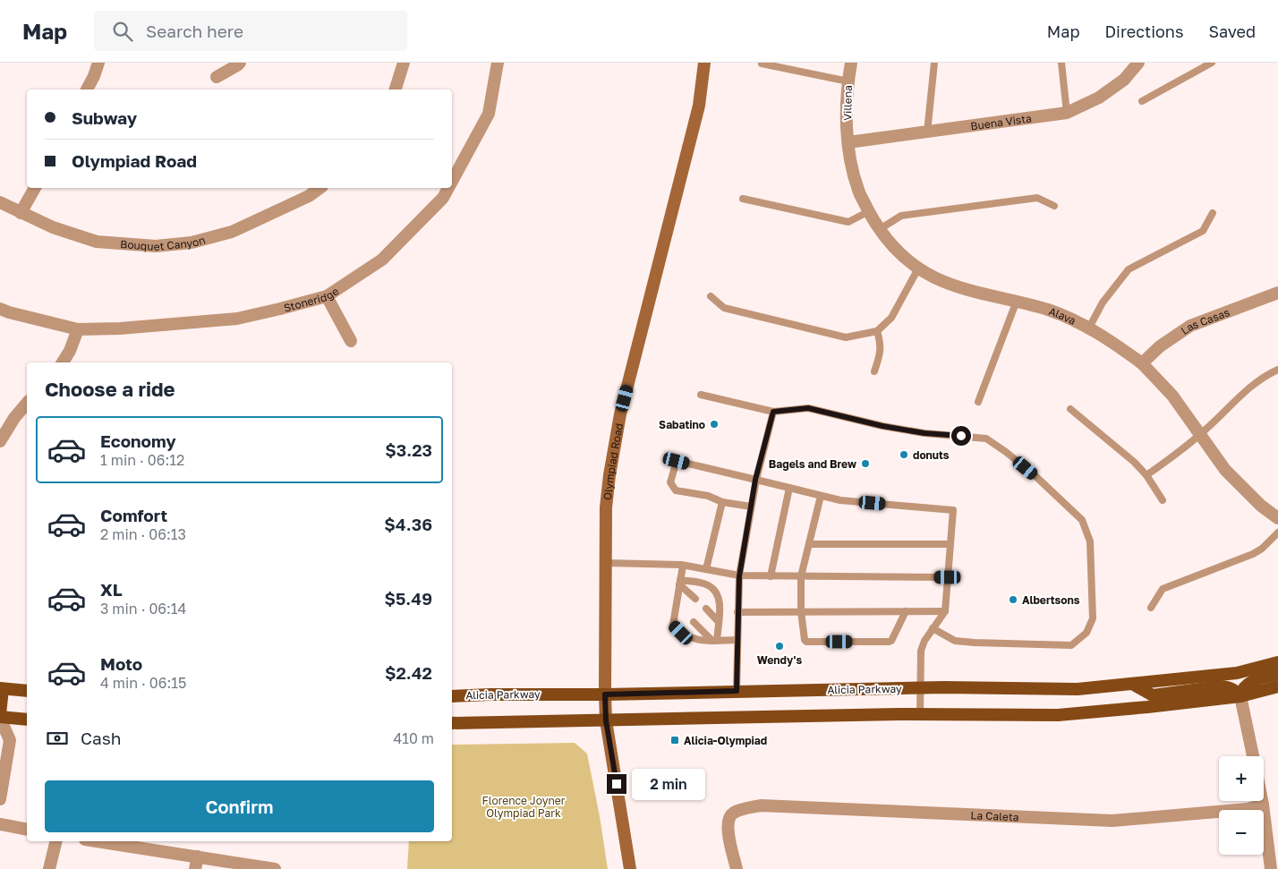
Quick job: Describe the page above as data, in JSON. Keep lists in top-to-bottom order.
{
  "streets": {
    "main road": ["Olympiad Road", "Alicia Parkway"],
    "street": [
      "Villena",
      "Buena Vista",
      "Bouquet Canyon",
      "Stoneridge",
      "Alava",
      "Las Casas",
      "La Caleta"
    ]
  },
  "crossings": [
    ["Villena", "Buena Vista"],
    ["Villena", "Alava"],
    ["Buena Vista", "Alava"],
    ["Alava", "Las Casas"],
    ["Olympiad Road", "Alicia Parkway"]
  ],
  "parks": ["Florence Joyner Olympiad Park"],
  "places": {
    "other": [
      "Sabatino",
      "donuts",
      "Bagels and Brew",
      "Albertsons",
      "Wendy's"
    ],
    "transit": ["Alicia-Olympiad"]
  },
  "page": {
    "header": "Map",
    "search": "Search here",
    "nav": ["Map", "Directions", "Saved"],
    "banner": ["Subway", "Olympiad Road"],
    "heading": "Choose a ride",
    "list": [
      {
        "name": "Economy",
        "note": "1 min · 06:12",
        "value": "$3.23"
      },
      {
        "name": "Comfort",
        "note": "2 min · 06:13",
        "value": "$4.36"
      },
      {
        "name": "XL",
        "note": "3 min · 06:14",
        "value": "$5.49"
      },
      {
        "name": "Moto",
        "note": "4 min · 06:15",
        "value": "$2.42"
      }
    ],
    "pay": ["Cash", "410 m"],
    "map_buttons": ["+", "−"],
    "bubble": "2 min",
    "buttons": "Confirm"
  }
}
